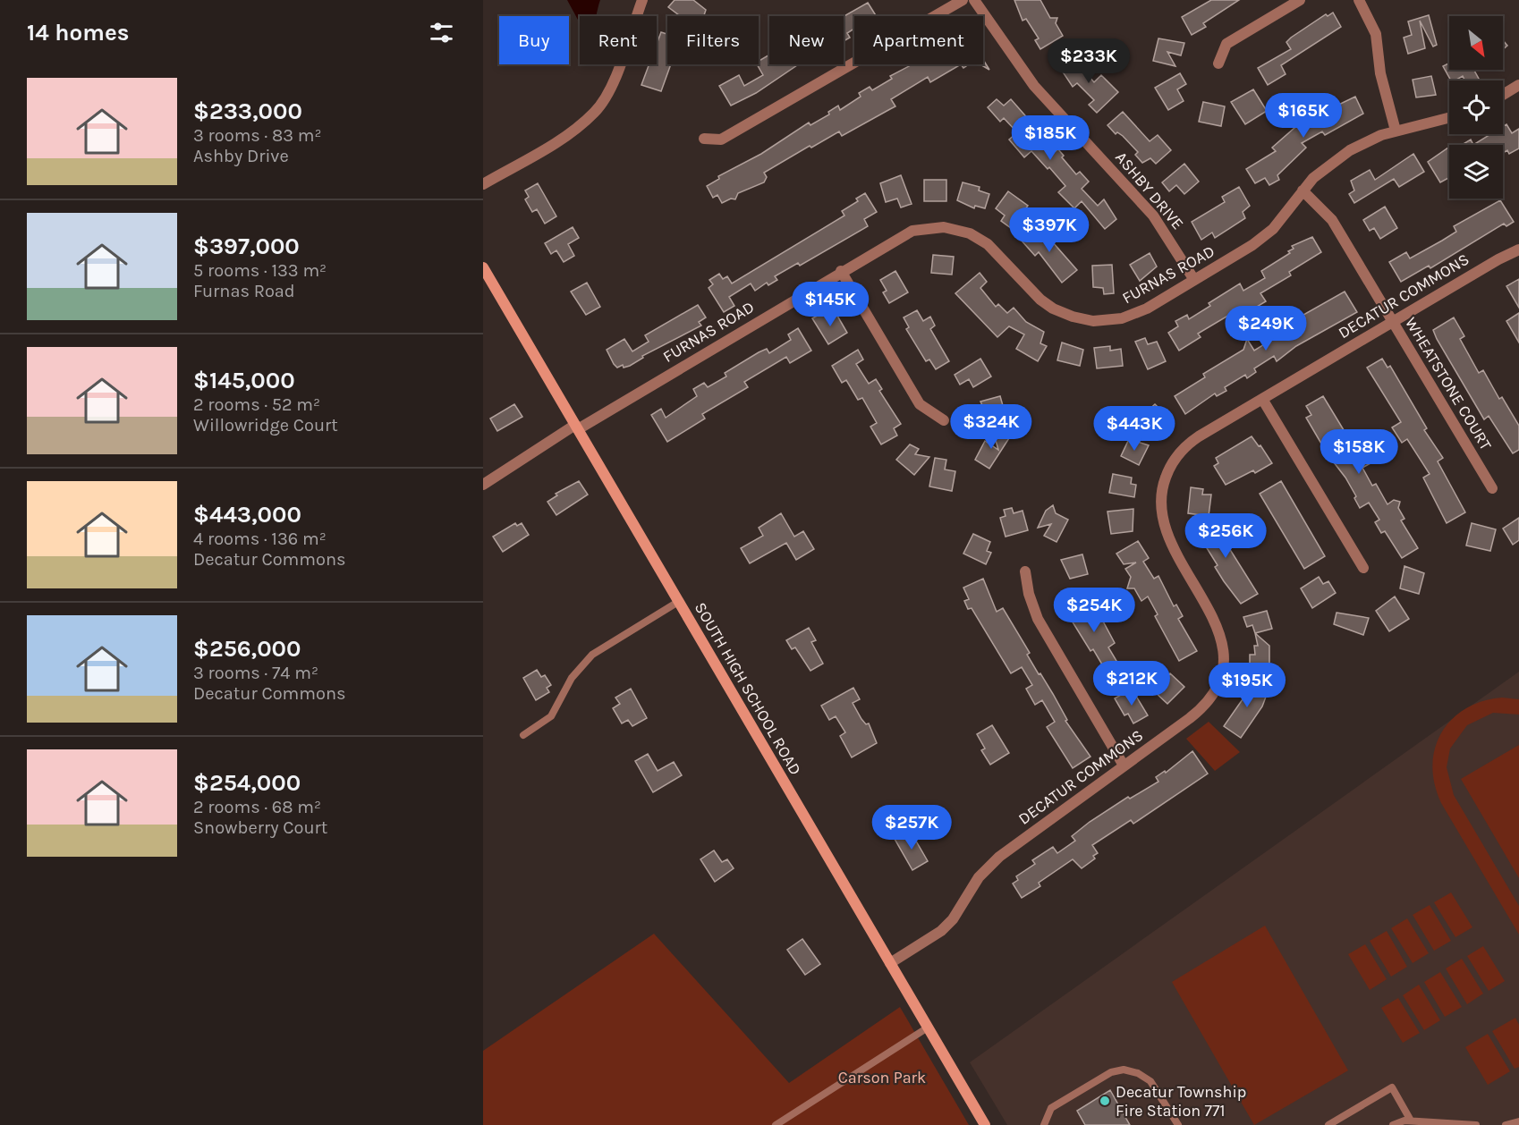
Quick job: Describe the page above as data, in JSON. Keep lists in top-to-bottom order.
{
  "streets": {
    "main road": ["SOUTH HIGH SCHOOL ROAD"],
    "street": [
      "ASHBY DRIVE",
      "FURNAS ROAD",
      "DECATUR COMMONS",
      "WHEATSTONE COURT"
    ]
  },
  "crossings": [
    ["ASHBY DRIVE", "FURNAS ROAD"],
    ["FURNAS ROAD", "WHEATSTONE COURT"],
    ["FURNAS ROAD", "SOUTH HIGH SCHOOL ROAD"],
    ["DECATUR COMMONS", "WHEATSTONE COURT"],
    ["DECATUR COMMONS", "SOUTH HIGH SCHOOL ROAD"]
  ],
  "parks": ["Carson Park"],
  "places": ["Decatur Township Fire Station 771"],
  "north": "bottom right",
  "page": {
    "heading": "14 homes",
    "chip": [
      "Buy",
      "Rent",
      "Filters",
      "New",
      "Apartment"
    ],
    "price": [
      "$233K",
      "$165K",
      "$185K",
      "$397K",
      "$145K",
      "$249K",
      "$324K",
      "$443K",
      "$158K",
      "$256K",
      "$254K",
      "$212K",
      "$195K",
      "$257K"
    ],
    "list": [
      {
        "name": "$233,000",
        "note": "3 rooms · 83 m² · Ashby Drive"
      },
      {
        "name": "$397,000",
        "note": "5 rooms · 133 m² · Furnas Road"
      },
      {
        "name": "$145,000",
        "note": "2 rooms · 52 m² · Willowridge Court"
      },
      {
        "name": "$443,000",
        "note": "4 rooms · 136 m² · Decatur Commons"
      },
      {
        "name": "$256,000",
        "note": "3 rooms · 74 m² · Decatur Commons"
      },
      {
        "name": "$254,000",
        "note": "2 rooms · 68 m² · Snowberry Court"
      }
    ]
  }
}
